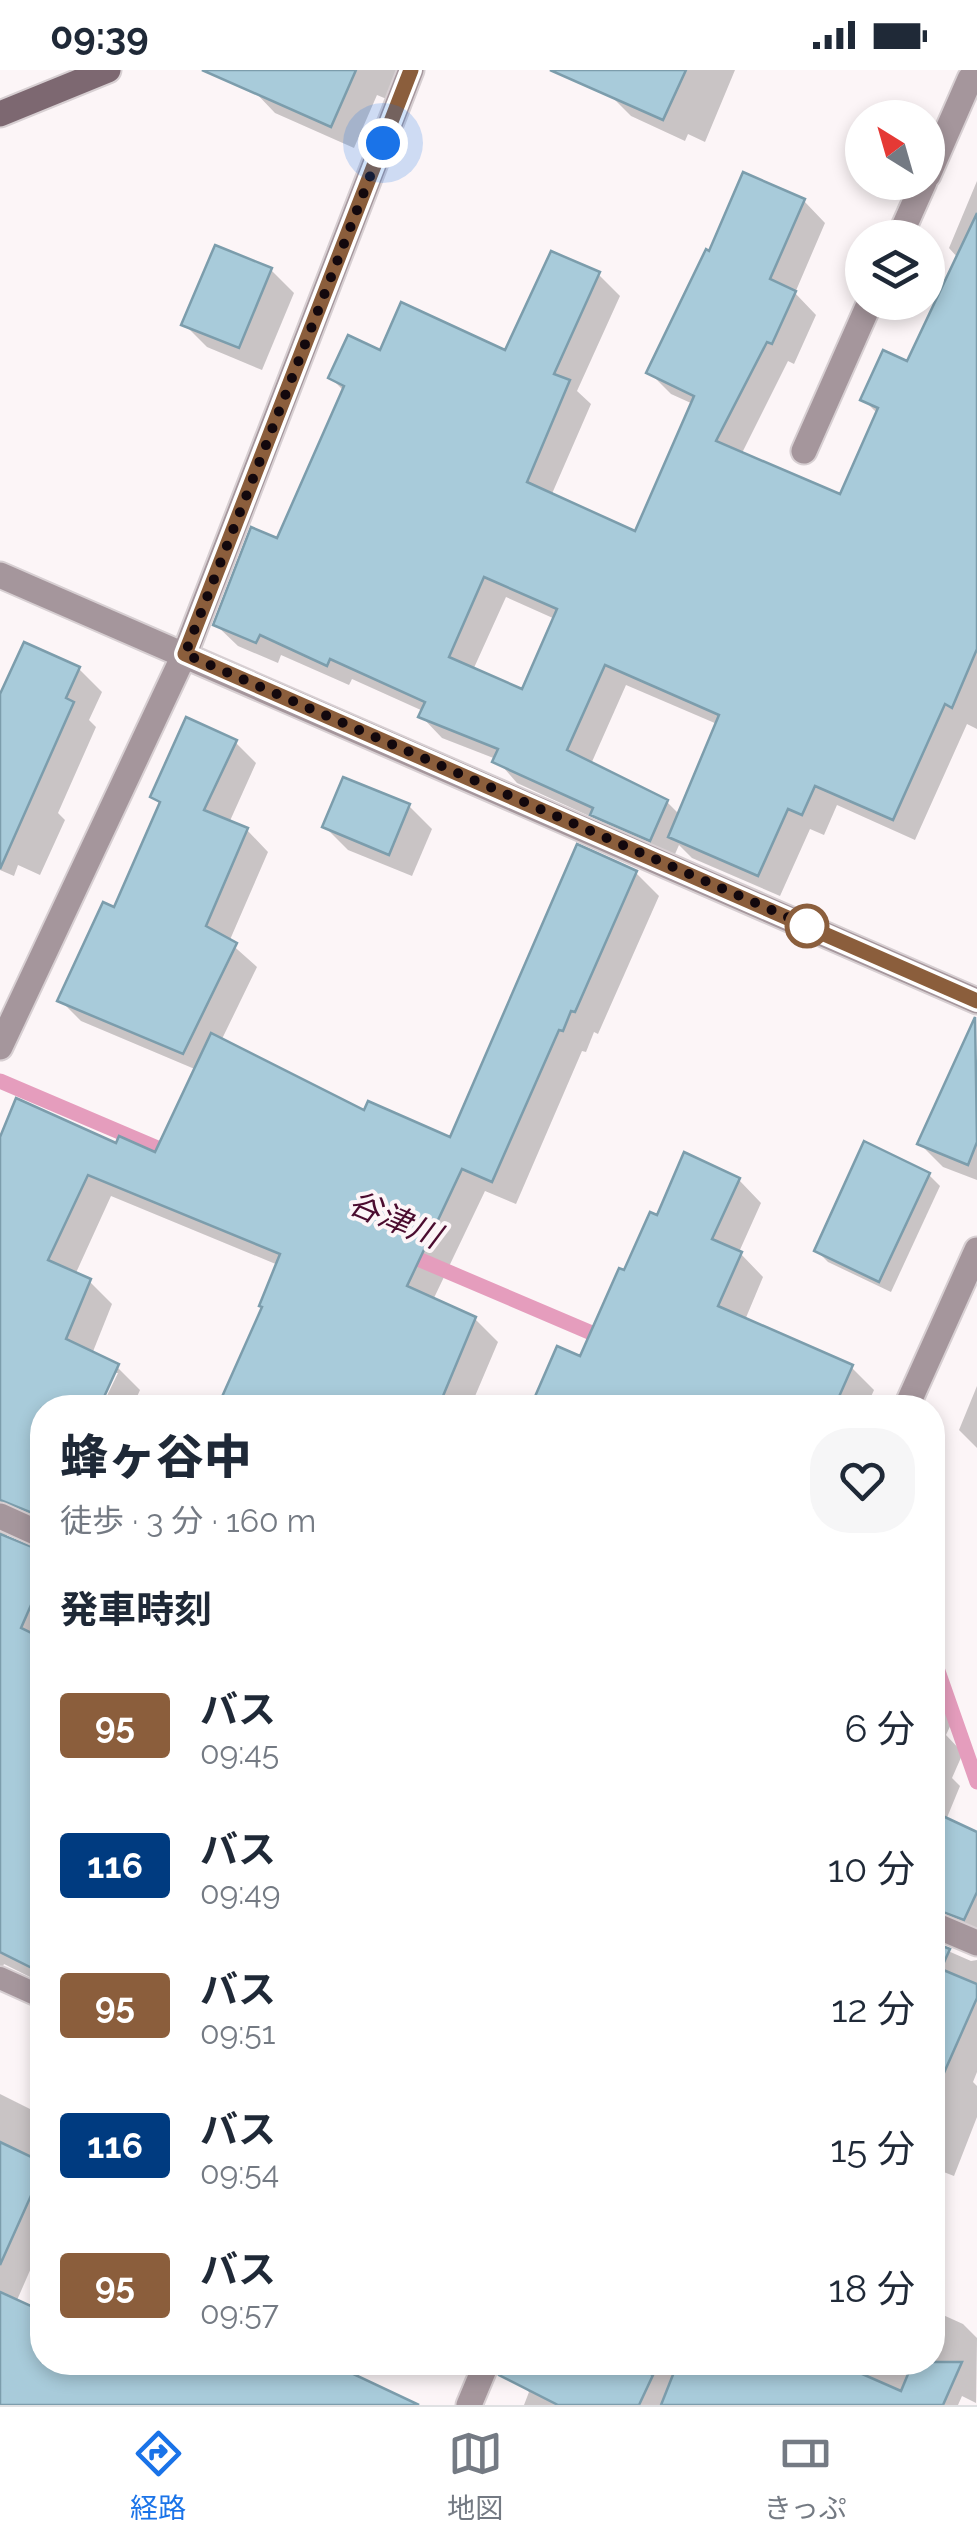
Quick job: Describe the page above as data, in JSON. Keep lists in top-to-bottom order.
{
  "water": ["谷津川"],
  "lines": ["bus line 95"],
  "north": "top left",
  "page": {
    "status": "09:39",
    "heading": [
      ["蜂ヶ谷中", "徒歩 · 3 分 · 160 m"],
      "発車時刻"
    ],
    "list": [
      {
        "mark": "95",
        "name": "バス",
        "note": "09:45",
        "value": "6 分"
      },
      {
        "mark": "116",
        "name": "バス",
        "note": "09:49",
        "value": "10 分"
      },
      {
        "mark": "95",
        "name": "バス",
        "note": "09:51",
        "value": "12 分"
      },
      {
        "mark": "116",
        "name": "バス",
        "note": "09:54",
        "value": "15 分"
      },
      {
        "mark": "95",
        "name": "バス",
        "note": "09:57",
        "value": "18 分"
      }
    ],
    "tabs": ["経路", "地図", "きっぷ"]
  }
}
